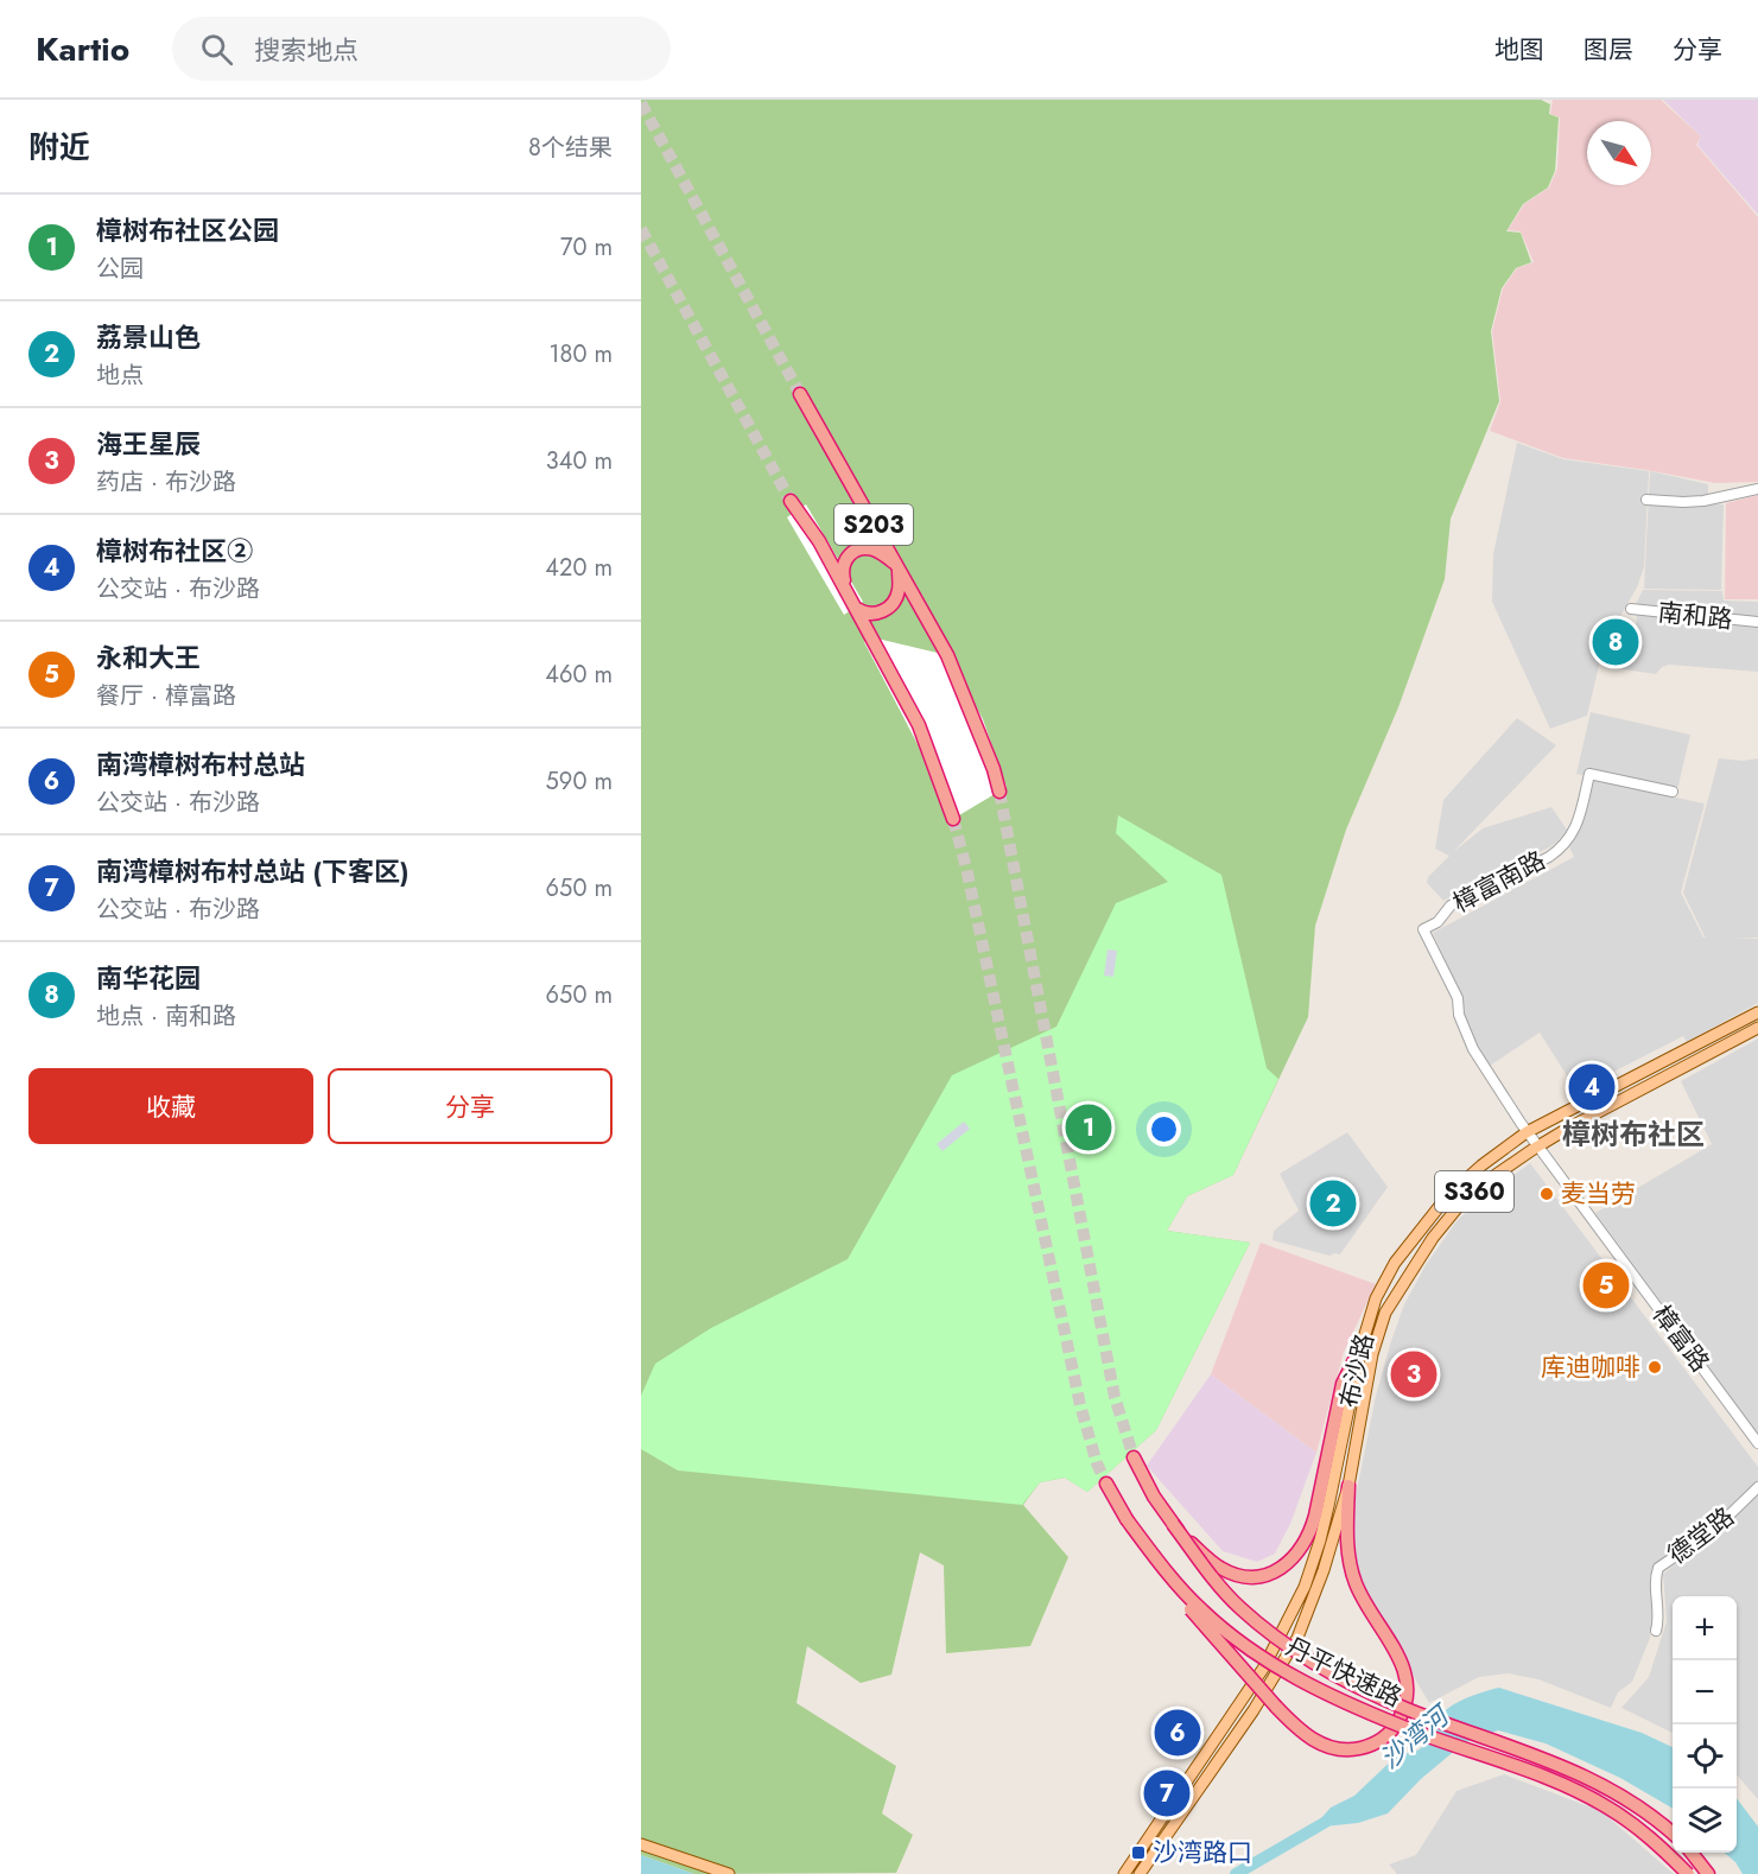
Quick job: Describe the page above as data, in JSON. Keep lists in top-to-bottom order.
{
  "streets": {
    "highway": ["S203", "丹平快速路"],
    "main road": ["S360", "布沙路"],
    "street": [
      "南和路",
      "樟富南路",
      "樟富路",
      "德堂路"
    ]
  },
  "crossings": [
    ["樟富南路", "樟富路"],
    ["樟富南路", "布沙路"],
    ["樟富路", "布沙路"]
  ],
  "districts": ["樟树布社区"],
  "water": ["沙湾河"],
  "places": {
    "other": ["麦当劳", "库迪咖啡"],
    "transit": ["沙湾路口"]
  },
  "north": "bottom right",
  "page": {
    "header": "Kartio",
    "search": "搜索地点",
    "nav": ["地图", "图层", "分享"],
    "heading": ["附近", "8个结果"],
    "list": [
      {
        "mark": "1",
        "name": "樟树布社区公园",
        "note": "公园",
        "value": "70 m"
      },
      {
        "mark": "2",
        "name": "荔景山色",
        "note": "地点",
        "value": "180 m"
      },
      {
        "mark": "3",
        "name": "海王星辰",
        "note": "药店 · 布沙路",
        "value": "340 m"
      },
      {
        "mark": "4",
        "name": "樟树布社区②",
        "note": "公交站 · 布沙路",
        "value": "420 m"
      },
      {
        "mark": "5",
        "name": "永和大王",
        "note": "餐厅 · 樟富路",
        "value": "460 m"
      },
      {
        "mark": "6",
        "name": "南湾樟树布村总站",
        "note": "公交站 · 布沙路",
        "value": "590 m"
      },
      {
        "mark": "7",
        "name": "南湾樟树布村总站 (下客区)",
        "note": "公交站 · 布沙路",
        "value": "650 m"
      },
      {
        "mark": "8",
        "name": "南华花园",
        "note": "地点 · 南和路",
        "value": "650 m"
      }
    ],
    "pins": [
      "8",
      "4",
      "1",
      "2",
      "5",
      "3",
      "6",
      "7"
    ],
    "buttons": ["收藏", "分享"],
    "map_buttons": ["+", "−"]
  }
}
